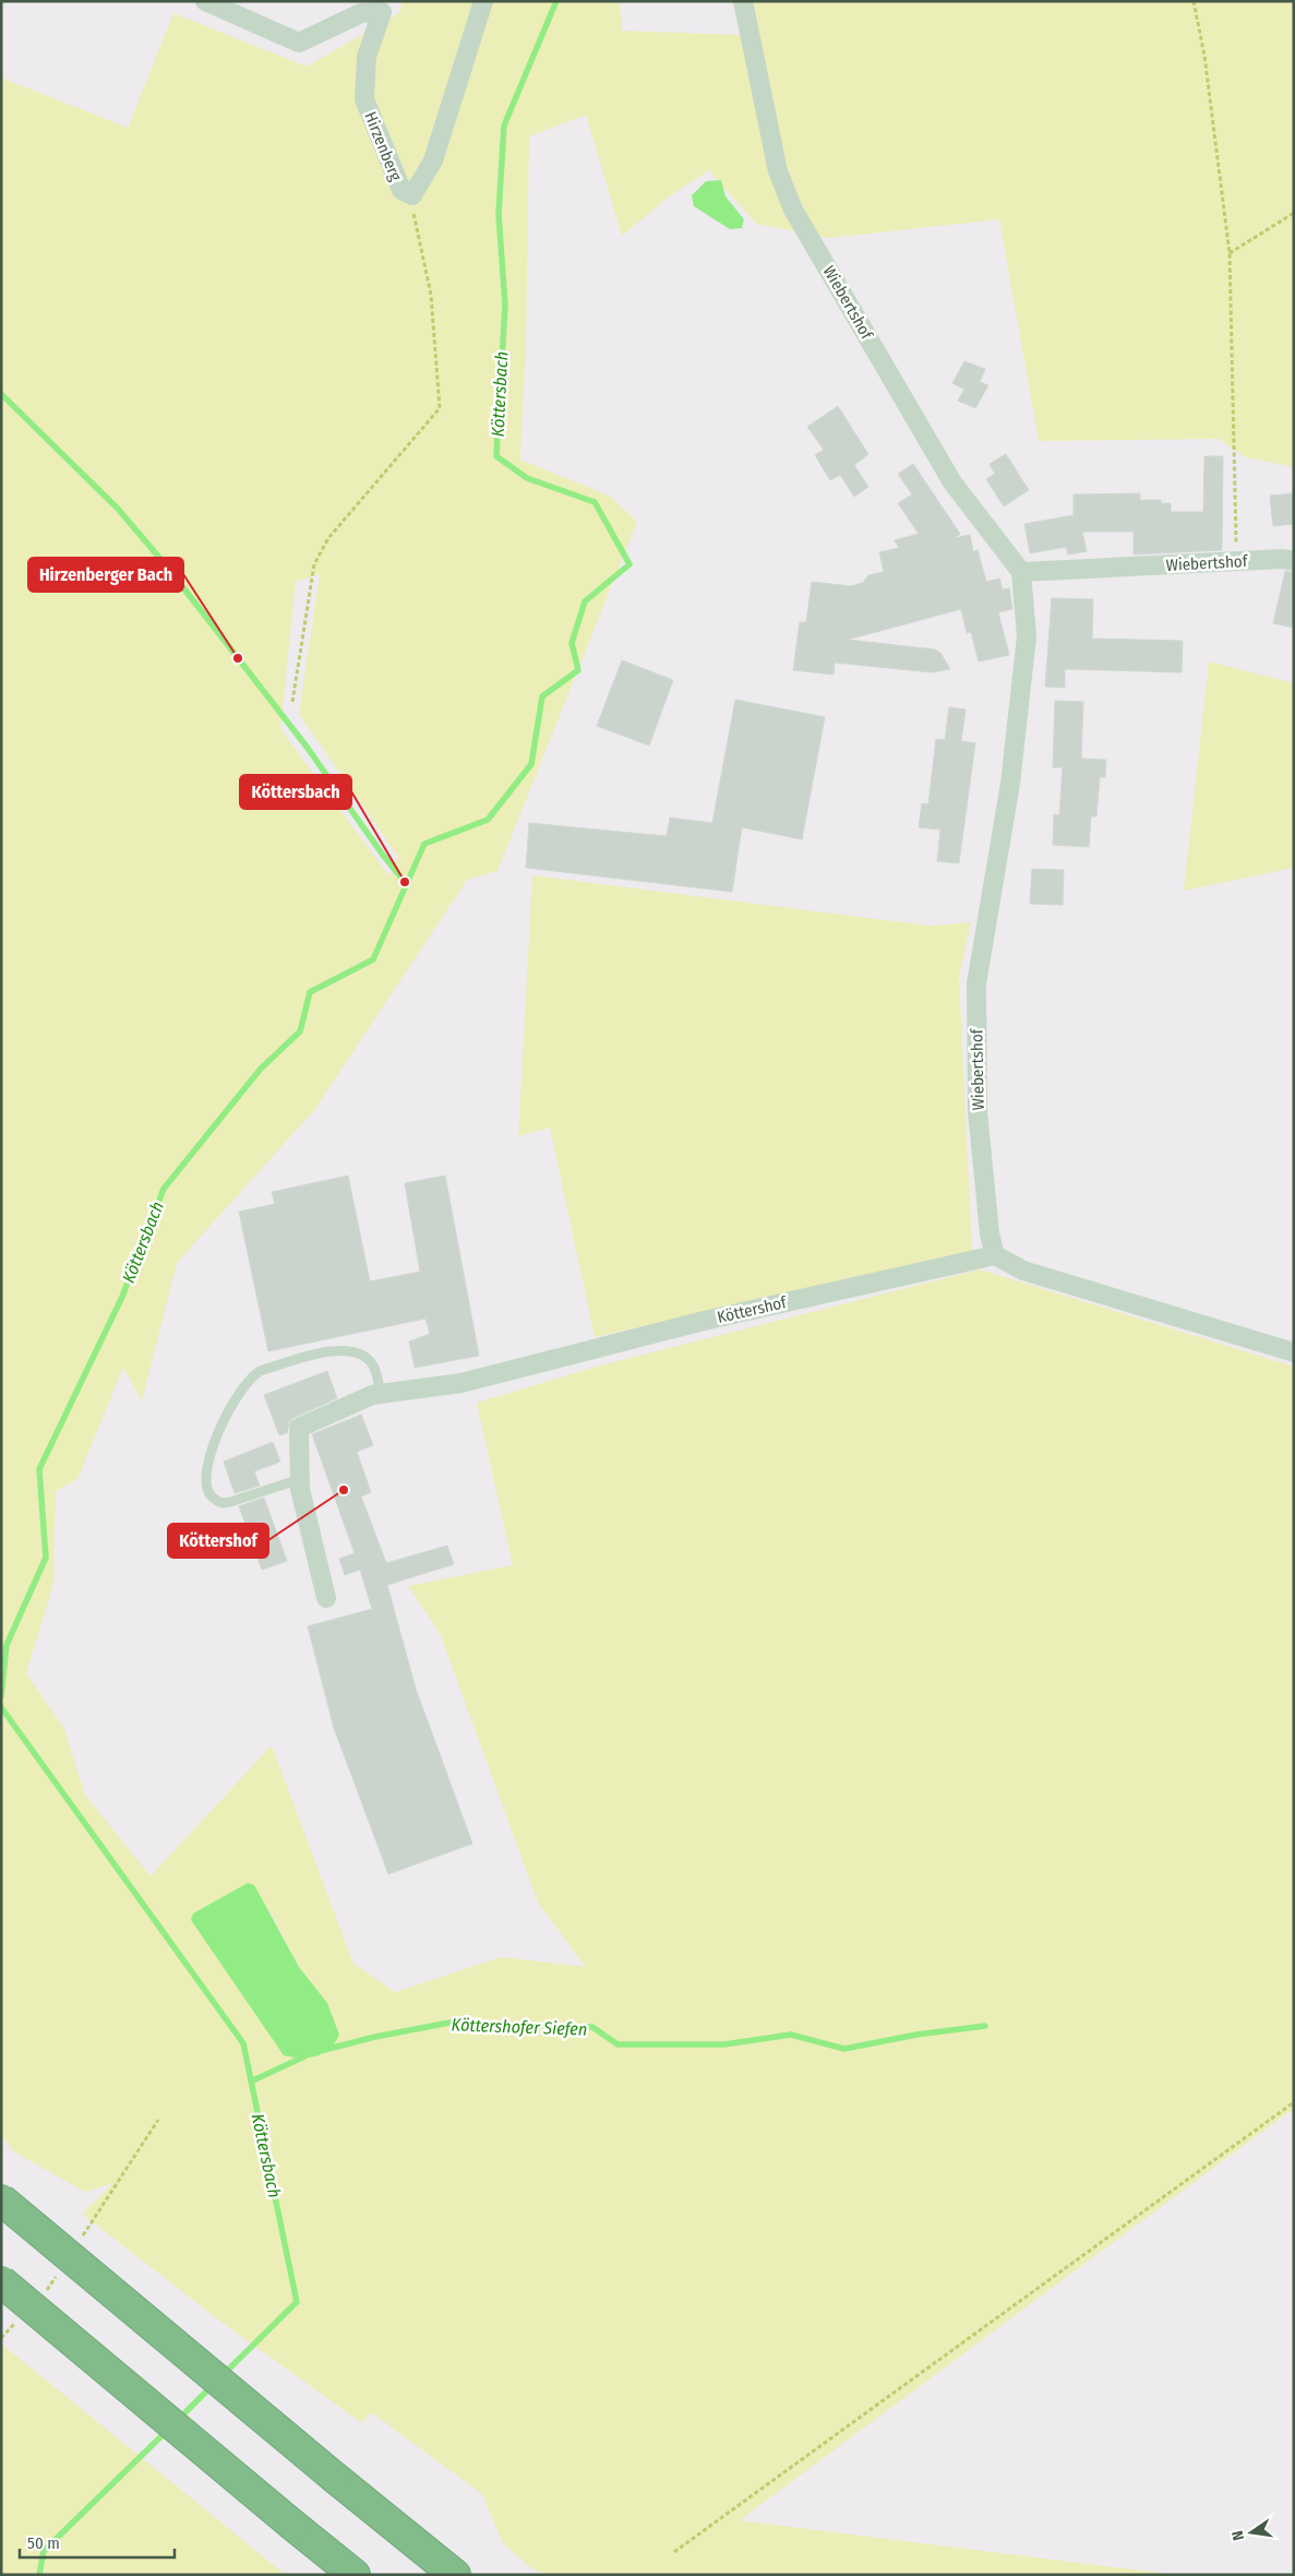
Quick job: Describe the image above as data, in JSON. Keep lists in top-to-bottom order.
{
  "streets": {
    "street": ["Hirzenberg", "Wiebertshof", "Köttershof"]
  },
  "crossings": [
    ["Wiebertshof", "Köttershof"]
  ],
  "water": ["Köttersbach", "Köttershofer Siefen"],
  "places": ["Hirzenberger Bach", "Köttersbach", "Köttershof"],
  "scale_bar": "50 m",
  "north": "left"
}
